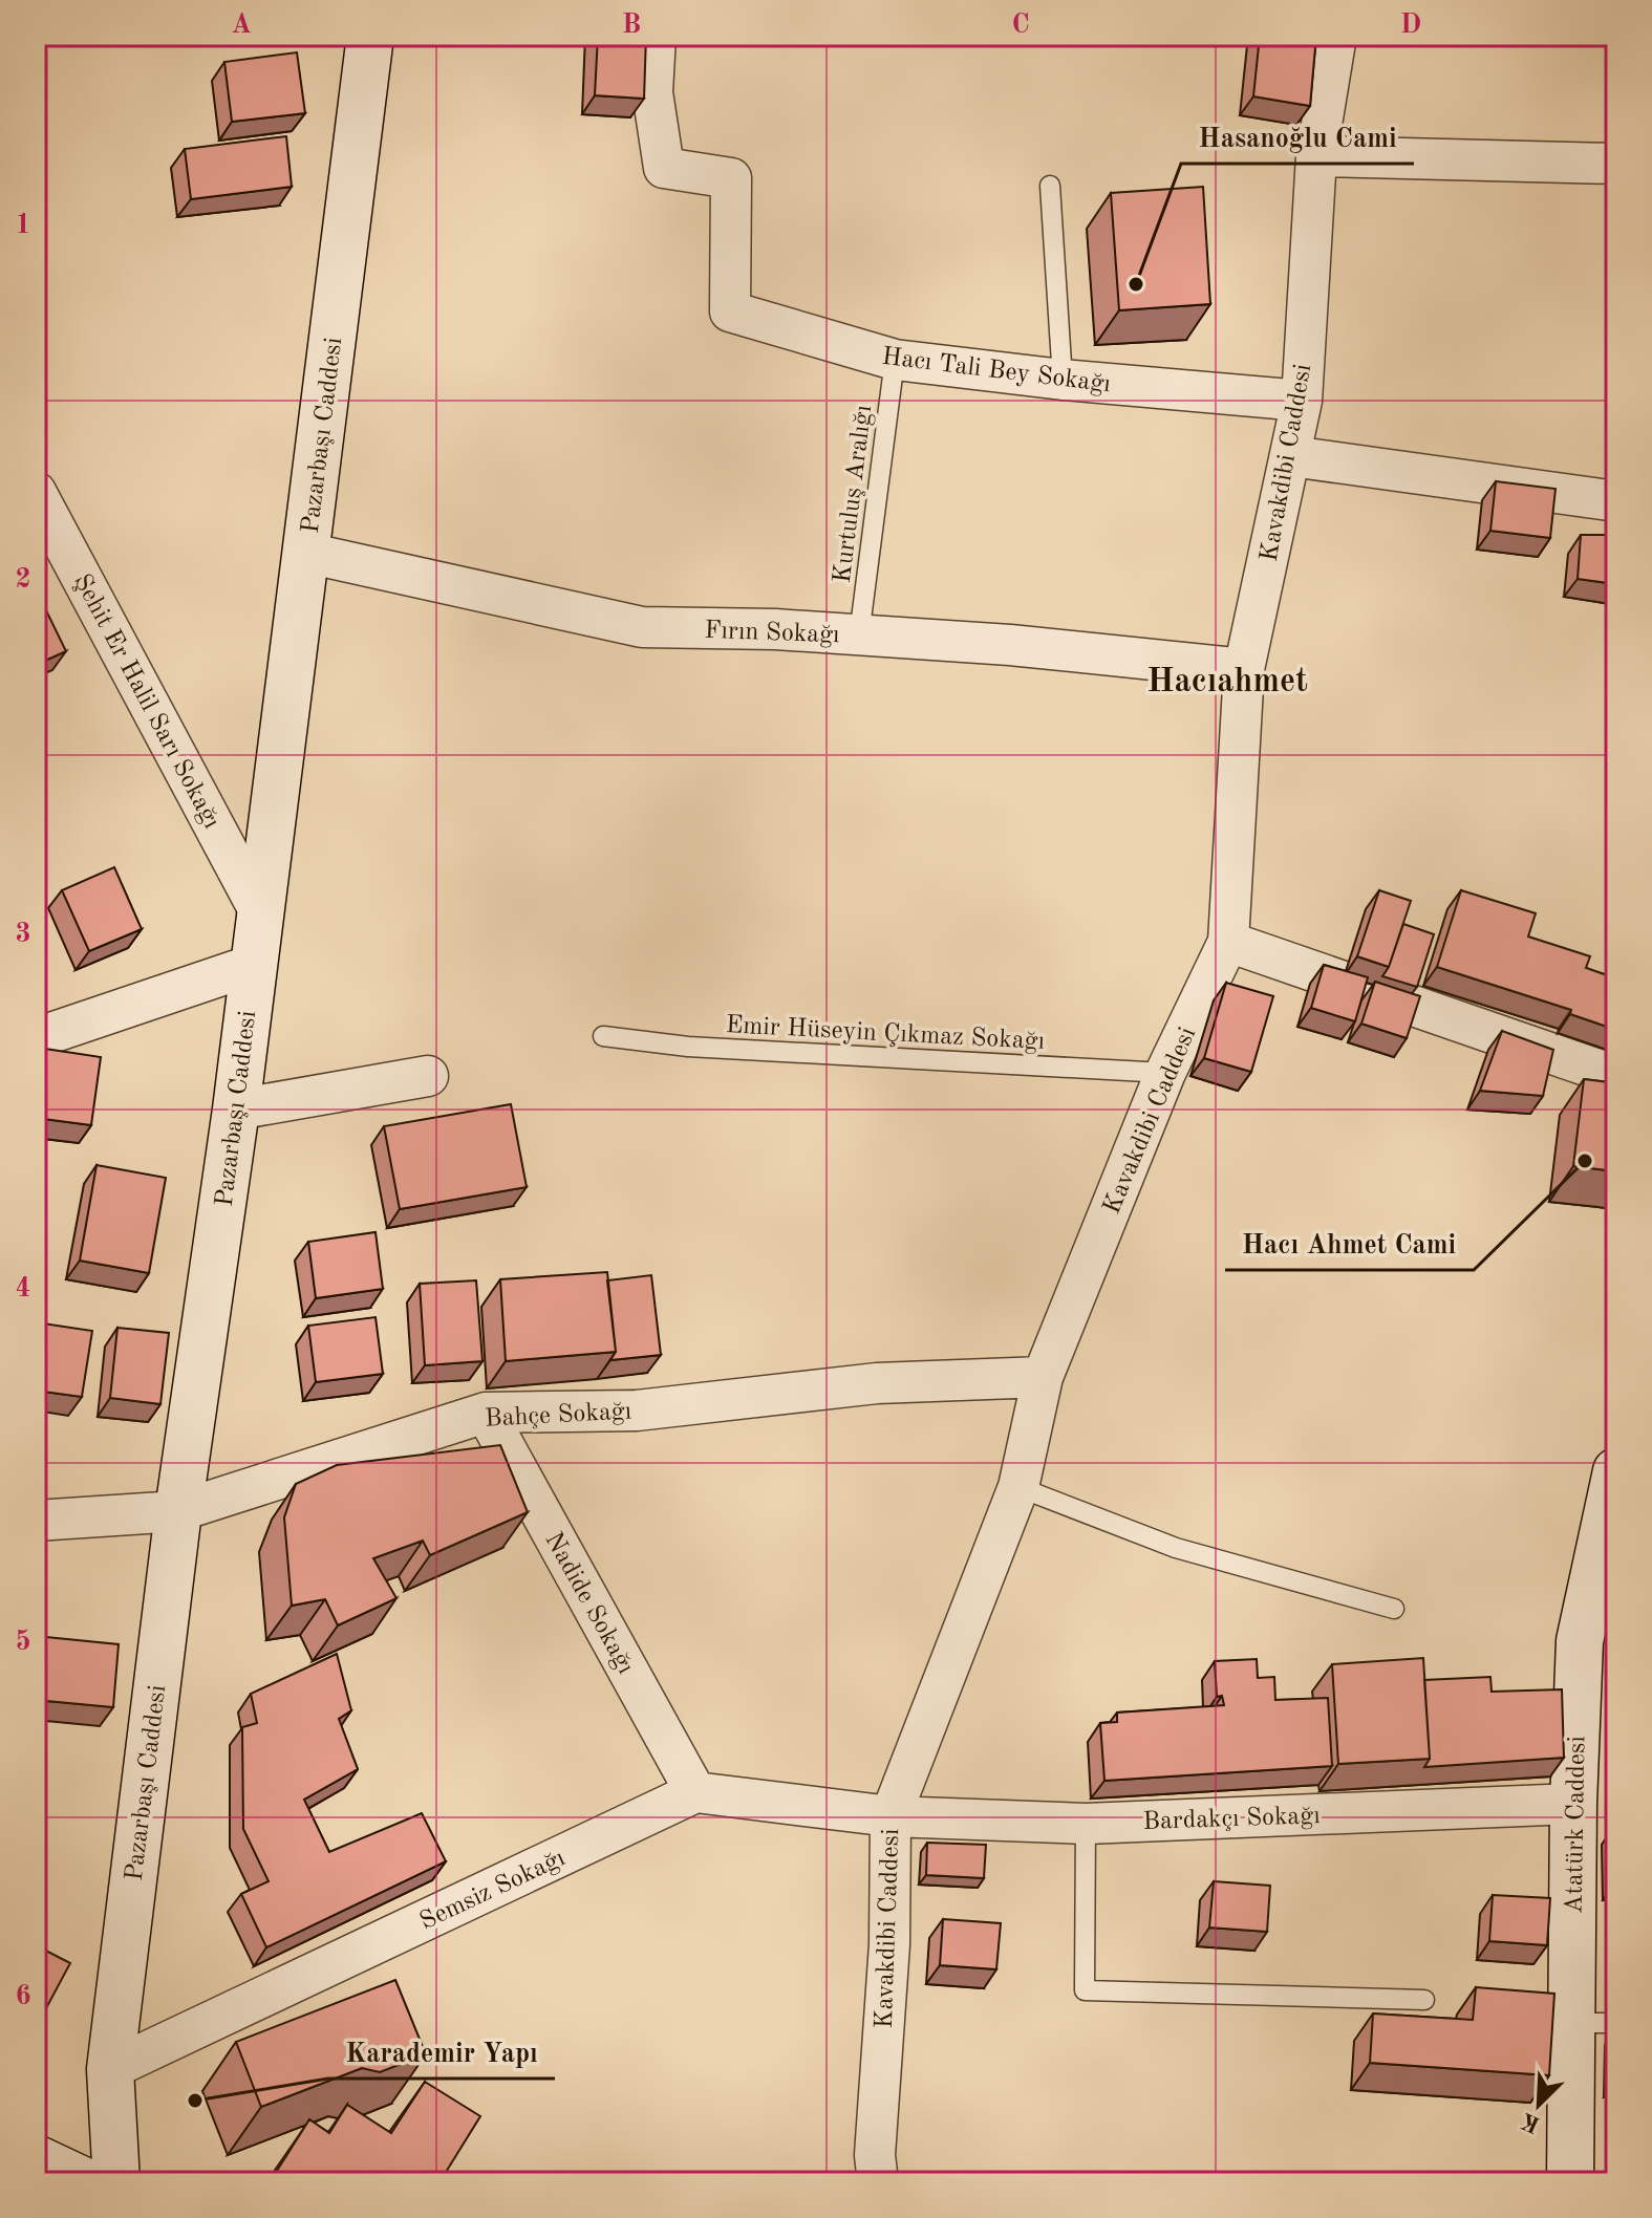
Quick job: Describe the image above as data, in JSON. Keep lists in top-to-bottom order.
{
  "streets": {
    "street": [
      "Hacı Tali Bey Sokağı",
      "Pazarbaşı Caddesi",
      "Kavakdibi Caddesi",
      "Fırın Sokağı",
      "Şehit Er Halil Sarı Sokağı",
      "Bahçe Sokağı",
      "Nadide Sokağı",
      "Bardakçı Sokağı",
      "Atatürk Caddesi",
      "Semsiz Sokağı"
    ],
    "lane": ["Kurtuluş Aralığı", "Emir Hüseyin Çıkmaz Sokağı"]
  },
  "crossings": [
    ["Hacı Tali Bey Sokağı", "Kavakdibi Caddesi"],
    ["Hacı Tali Bey Sokağı", "Kurtuluş Aralığı"],
    ["Pazarbaşı Caddesi", "Fırın Sokağı"],
    ["Pazarbaşı Caddesi", "Şehit Er Halil Sarı Sokağı"],
    ["Pazarbaşı Caddesi", "Bahçe Sokağı"],
    ["Pazarbaşı Caddesi", "Semsiz Sokağı"],
    ["Kavakdibi Caddesi", "Fırın Sokağı"],
    ["Kavakdibi Caddesi", "Emir Hüseyin Çıkmaz Sokağı"],
    ["Kavakdibi Caddesi", "Bahçe Sokağı"],
    ["Kavakdibi Caddesi", "Bardakçı Sokağı"],
    ["Kurtuluş Aralığı", "Fırın Sokağı"],
    ["Bahçe Sokağı", "Nadide Sokağı"],
    ["Nadide Sokağı", "Semsiz Sokağı"],
    ["Bardakçı Sokağı", "Atatürk Caddesi"]
  ],
  "districts": ["Hacıahmet"],
  "places": ["Hasanoğlu Cami", "Hacı Ahmet Cami", "Karademir Yapı"],
  "north": "bottom left",
  "grid": {
    "columns": [
      "A",
      "B",
      "C",
      "D"
    ],
    "rows": [
      "1",
      "2",
      "3",
      "4",
      "5",
      "6"
    ]
  }
}
